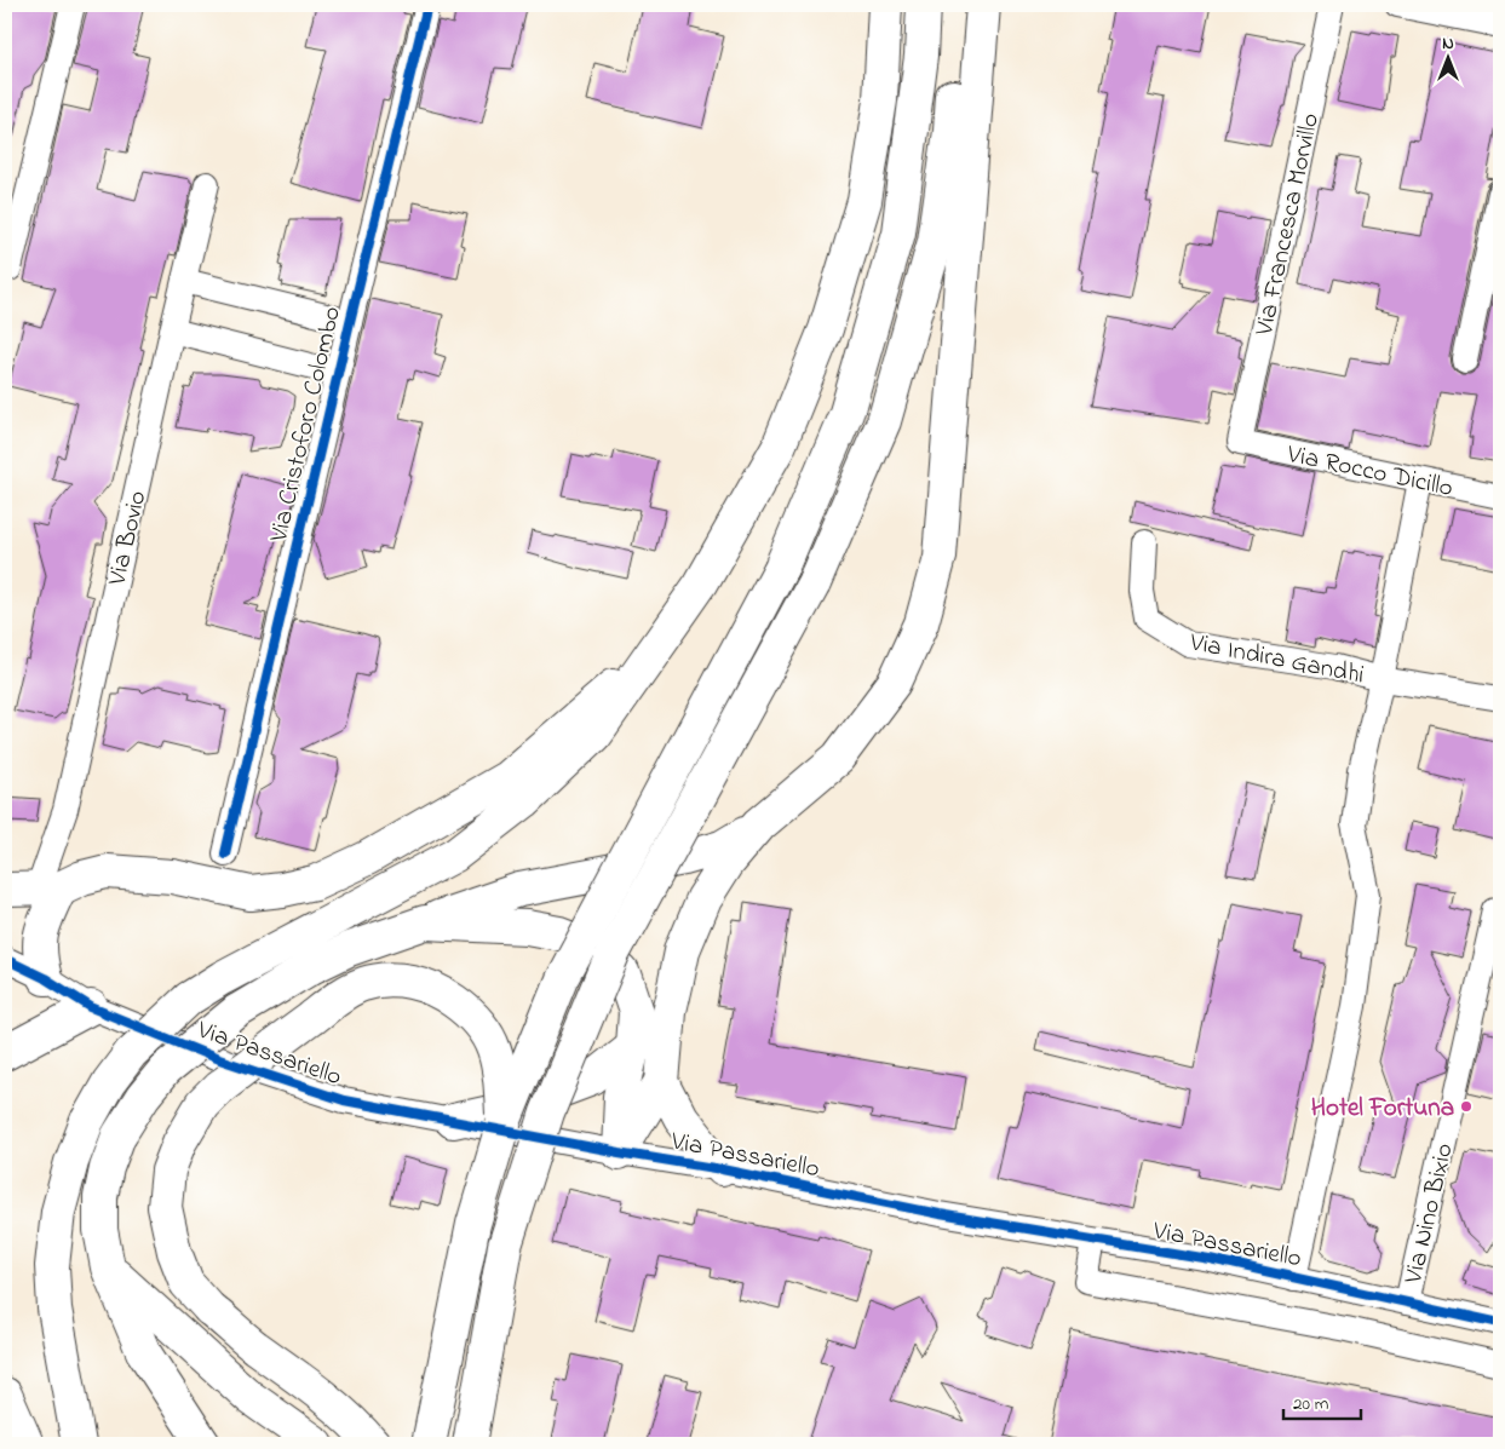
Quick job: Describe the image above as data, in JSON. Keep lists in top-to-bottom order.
{
  "streets": {
    "street": [
      "Via Francesca Morvillo",
      "Via Cristoforo Colombo",
      "Via Rocco Dicillo",
      "Via Bovio",
      "Via Indira Gandhi",
      "Via Passariello",
      "Via Nino Bixio"
    ]
  },
  "crossings": [
    ["Via Francesca Morvillo", "Via Rocco Dicillo"],
    ["Via Rocco Dicillo", "Via Indira Gandhi"],
    ["Via Indira Gandhi", "Via Passariello"],
    ["Via Passariello", "Via Nino Bixio"]
  ],
  "places": ["Hotel Fortuna"],
  "scale_bar": "20 m",
  "north": "top"
}
